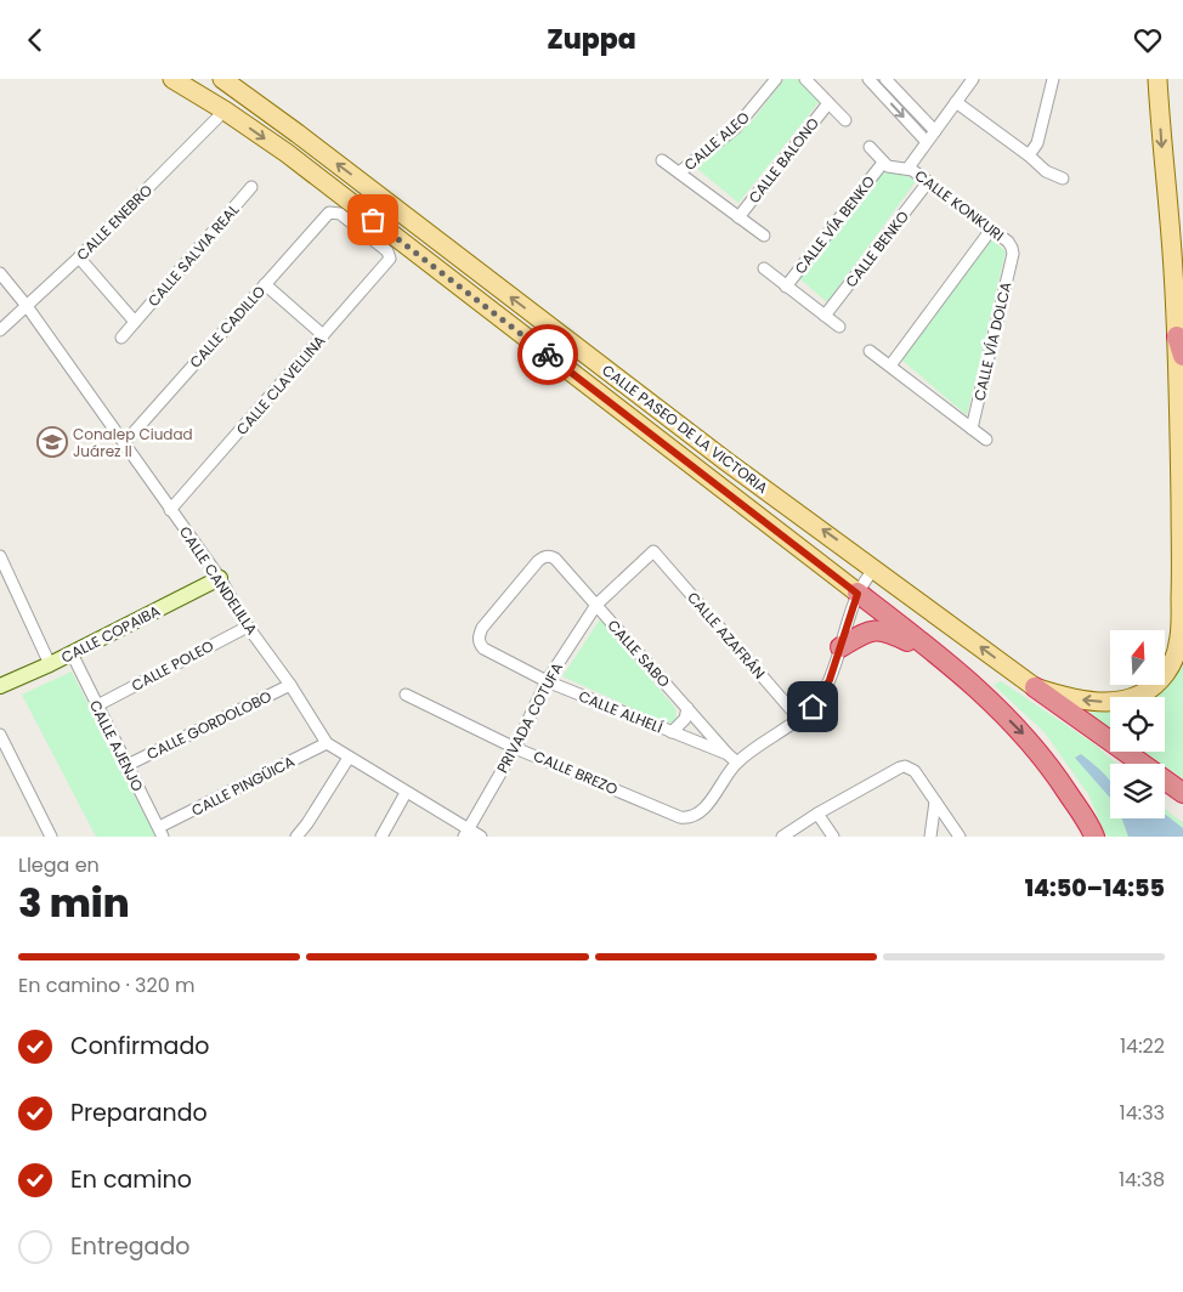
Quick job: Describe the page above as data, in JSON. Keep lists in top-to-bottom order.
{
  "streets": {
    "main road": ["CALLE PASEO DE LA VICTORIA"],
    "street": [
      "CALLE ALEO",
      "CALLE BALONO",
      "CALLE KONKURI",
      "CALLE ENEBRO",
      "CALLE VÍA BENKO",
      "CALLE BENKO",
      "CALLE SALVIA REAL",
      "CALLE CADILLO",
      "CALLE VÍA DOLCA",
      "CALLE CLAVELLINA",
      "CALLE CANDELILLA",
      "CALLE COPAIBA",
      "CALLE AZAFRÁN",
      "CALLE SABO",
      "CALLE POLEO",
      "CALLE ALHELÍ",
      "PRIVADA COTUFA",
      "CALLE GORDOLOBO",
      "CALLE AJENJO",
      "CALLE BREZO",
      "CALLE PINGÜICA"
    ]
  },
  "crossings": [
    ["CALLE ALEO", "CALLE BALONO"],
    ["CALLE KONKURI", "CALLE VÍA BENKO"],
    ["CALLE KONKURI", "CALLE BENKO"],
    ["CALLE KONKURI", "CALLE VÍA DOLCA"],
    ["CALLE ENEBRO", "CALLE PASEO DE LA VICTORIA"],
    ["CALLE ENEBRO", "CALLE CANDELILLA"],
    ["CALLE VÍA BENKO", "CALLE BENKO"],
    ["CALLE CADILLO", "CALLE CLAVELLINA"],
    ["CALLE CADILLO", "CALLE CANDELILLA"],
    ["CALLE CLAVELLINA", "CALLE CANDELILLA"],
    ["CALLE CANDELILLA", "CALLE COPAIBA"],
    ["CALLE CANDELILLA", "CALLE POLEO"],
    ["CALLE CANDELILLA", "PRIVADA COTUFA"],
    ["CALLE CANDELILLA", "CALLE GORDOLOBO"],
    ["CALLE CANDELILLA", "CALLE PINGÜICA"],
    ["CALLE COPAIBA", "CALLE AJENJO"],
    ["CALLE AZAFRÁN", "PRIVADA COTUFA"],
    ["CALLE SABO", "CALLE ALHELÍ"],
    ["CALLE SABO", "PRIVADA COTUFA"],
    ["CALLE SABO", "CALLE BREZO"],
    ["CALLE POLEO", "CALLE AJENJO"],
    ["CALLE ALHELÍ", "PRIVADA COTUFA"],
    ["PRIVADA COTUFA", "CALLE BREZO"],
    ["CALLE GORDOLOBO", "CALLE AJENJO"],
    ["CALLE AJENJO", "CALLE PINGÜICA"]
  ],
  "places": {
    "school or university": ["Conalep Ciudad Juárez II"]
  },
  "north": "top",
  "page": {
    "header": "Zuppa",
    "heading": ["3 min", "Llega en", "14:50–14:55"],
    "bar": "En camino · 320 m",
    "list": [
      ["Confirmado", "14:22"],
      ["Preparando", "14:33"],
      ["En camino", "14:38"],
      "Entregado"
    ]
  }
}
